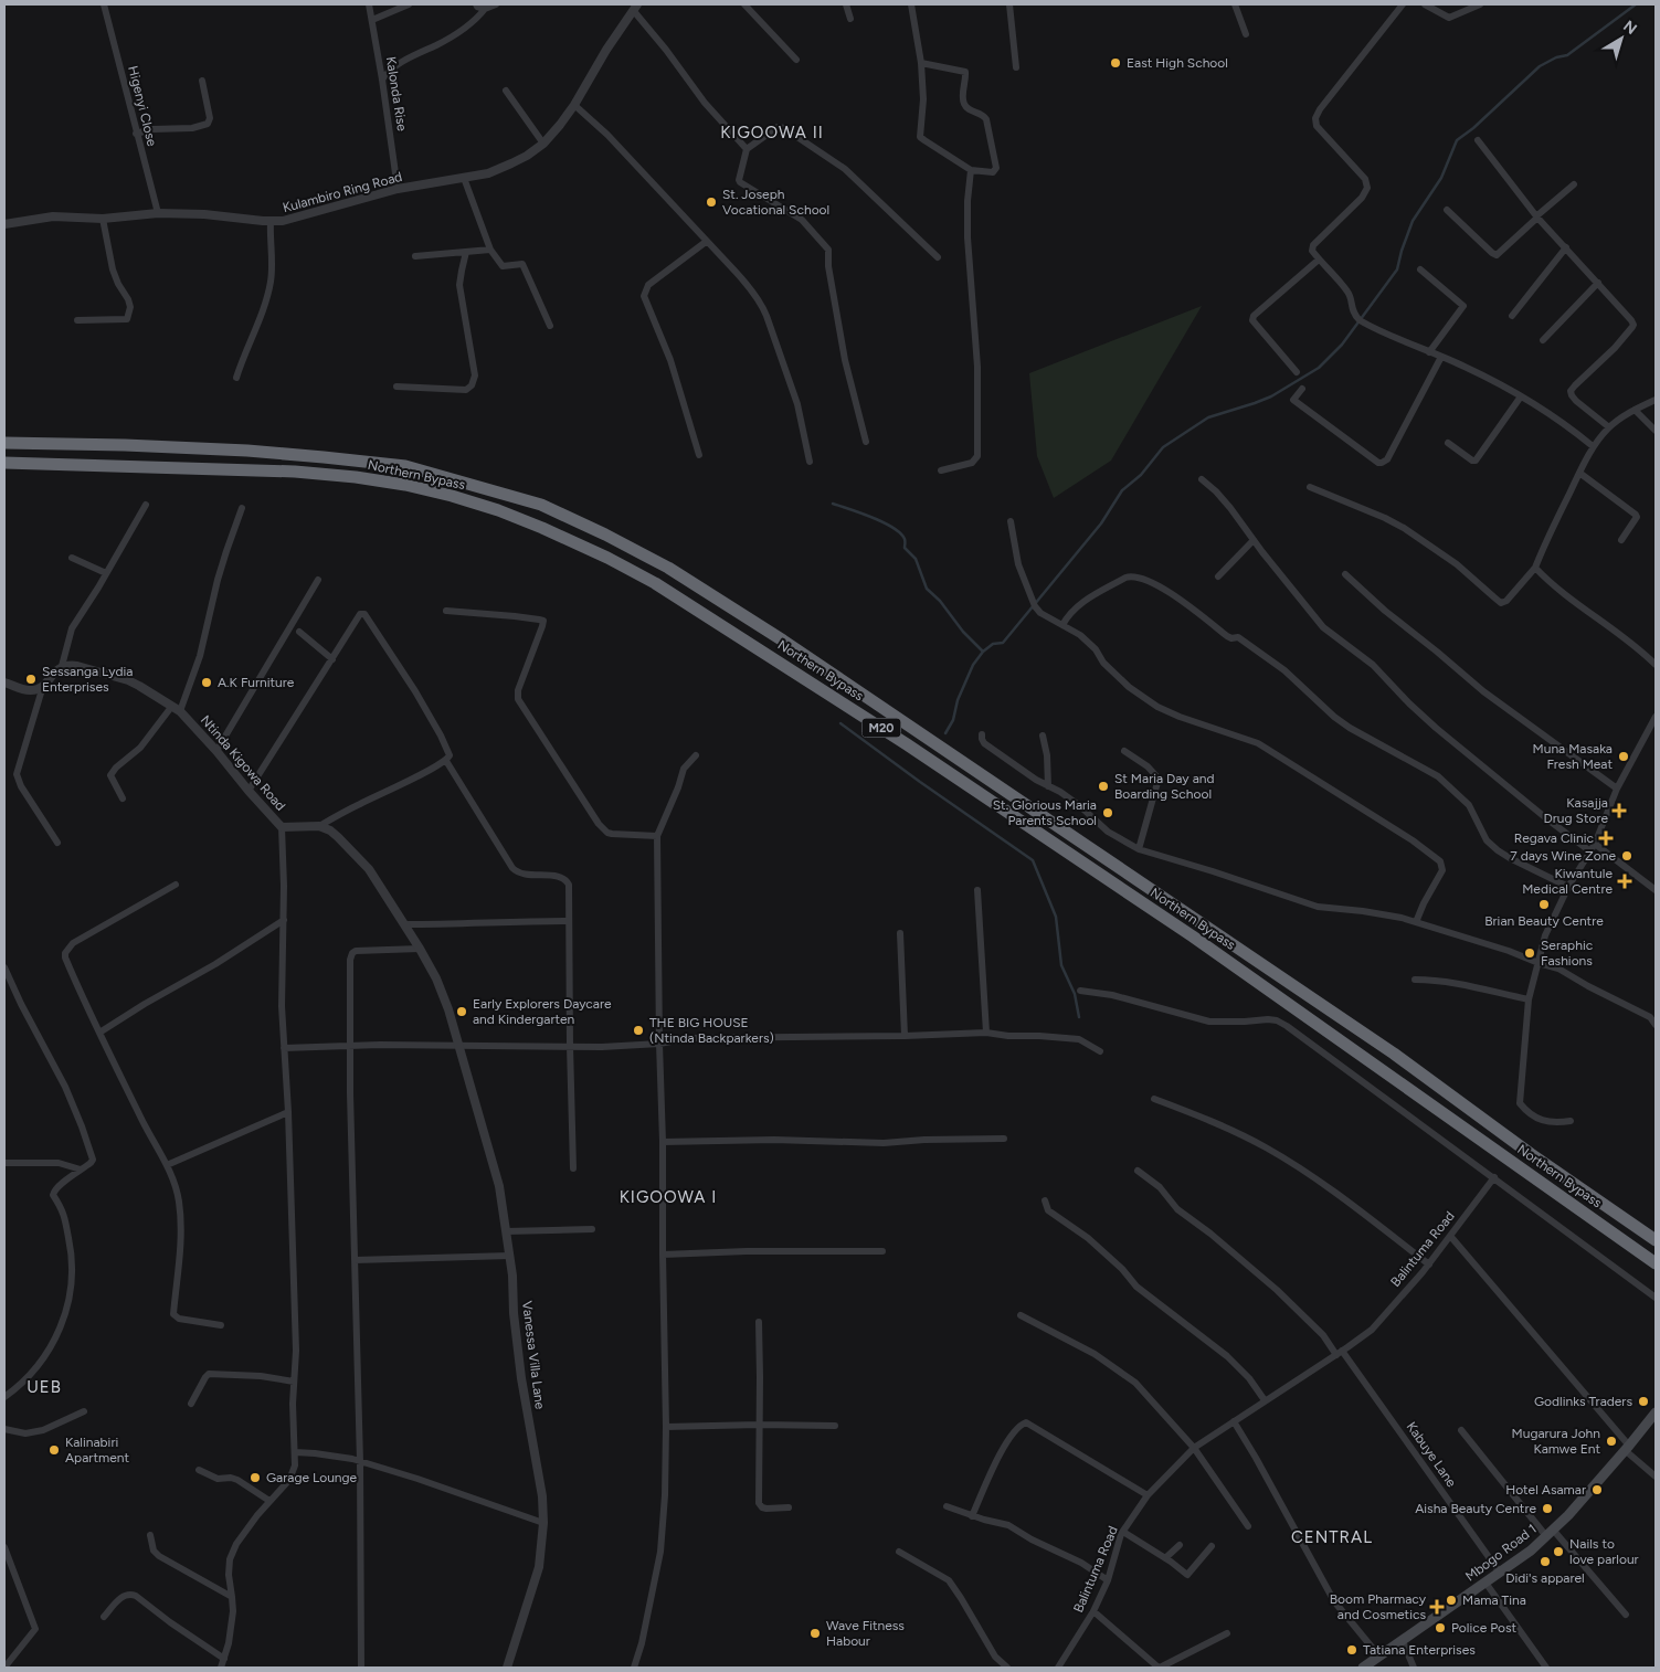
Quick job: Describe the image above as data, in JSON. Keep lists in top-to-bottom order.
{
  "streets": {
    "highway": ["Northern Bypass", "M20"],
    "main road": ["Mbogo Road 1"],
    "street": [
      "Kalonda Rise",
      "Higenyi Close",
      "Kulambiro Ring Road",
      "Ntinda Kigowa Road",
      "Balintuma Road",
      "Vanessa Villa Lane",
      "Kabuye Lane"
    ]
  },
  "crossings": [
    ["Kalonda Rise", "Kulambiro Ring Road"],
    ["Higenyi Close", "Kulambiro Ring Road"],
    ["Balintuma Road", "Kabuye Lane"],
    ["Kabuye Lane", "Mbogo Road 1"]
  ],
  "districts": [
    "KIGOOWA II",
    "KIGOOWA I",
    "UEB",
    "CENTRAL"
  ],
  "places": {
    "other": [
      "East High School",
      "St. Joseph Vocational School",
      "Sessanga Lydia Enterprises",
      "A.K Furniture",
      "Muna Masaka Fresh Meat",
      "St Maria Day and Boarding School",
      "St. Glorious Maria Parents School",
      "7 days Wine Zone",
      "Brian Beauty Centre",
      "Seraphic Fashions",
      "Early Explorers Daycare and Kindergarten",
      "THE BIG HOUSE (Ntinda Backparkers)",
      "Godlinks Traders",
      "Mugarura John Kamwe Ent",
      "Kalinabiri Apartment",
      "Garage Lounge",
      "Hotel Asamar",
      "Aisha Beauty Centre",
      "Nails to love parlour",
      "Didi's apparel",
      "Mama Tina",
      "Police Post",
      "Wave Fitness Habour",
      "Tatiana Enterprises"
    ],
    "health": [
      "Kasajja Drug Store",
      "Regava Clinic",
      "Kiwantule Medical Centre",
      "Boom Pharmacy and Cosmetics"
    ]
  },
  "north": "top right"
}
